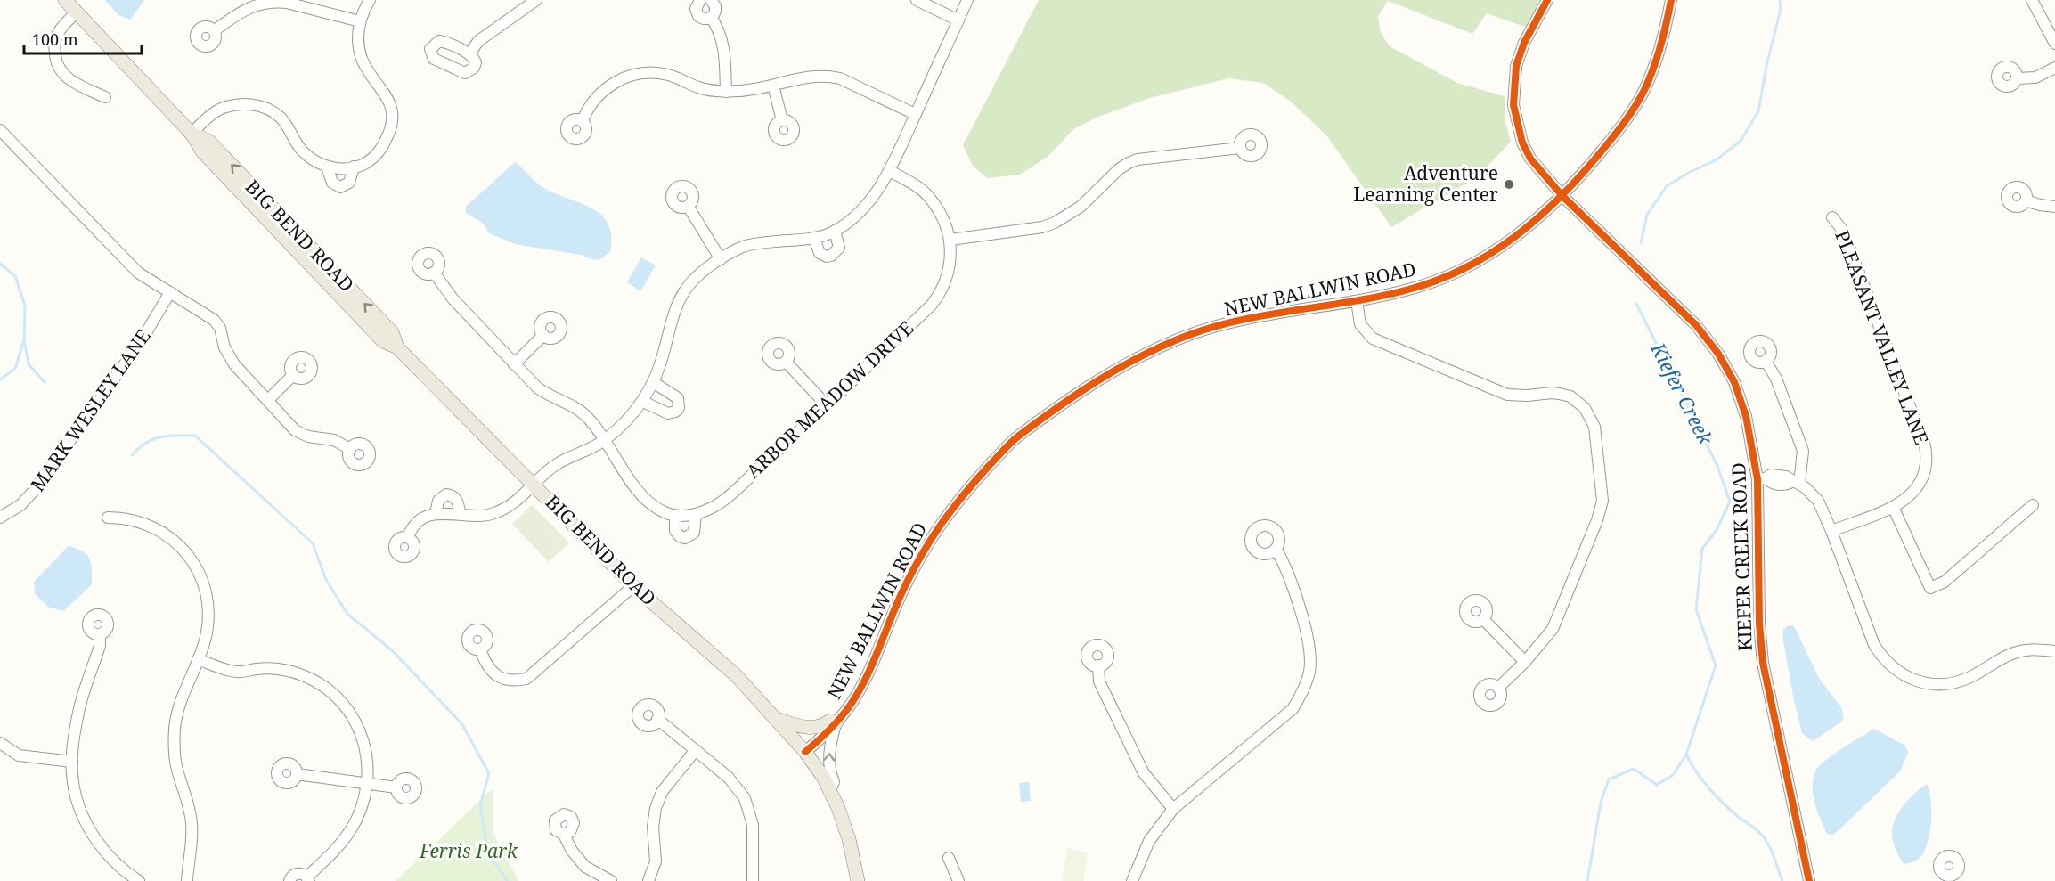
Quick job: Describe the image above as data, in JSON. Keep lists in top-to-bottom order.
{
  "streets": {
    "main road": ["BIG BEND ROAD"],
    "street": [
      "NEW BALLWIN ROAD",
      "PLEASANT VALLEY LANE",
      "ARBOR MEADOW DRIVE",
      "MARK WESLEY LANE",
      "KIEFER CREEK ROAD"
    ]
  },
  "crossings": [
    ["BIG BEND ROAD", "NEW BALLWIN ROAD"],
    ["NEW BALLWIN ROAD", "KIEFER CREEK ROAD"]
  ],
  "water": ["Kiefer Creek"],
  "parks": ["Ferris Park"],
  "places": ["Adventure Learning Center"],
  "scale_bar": "100 m"
}
